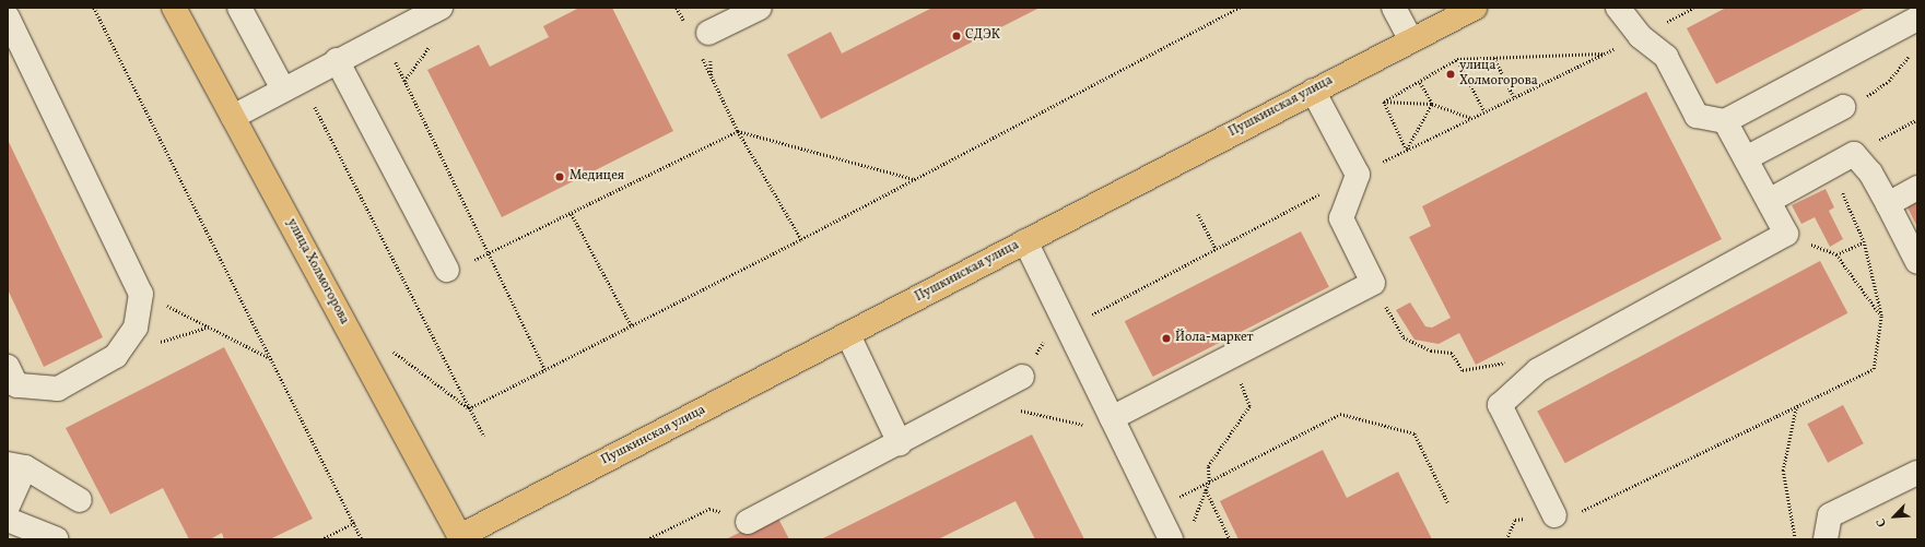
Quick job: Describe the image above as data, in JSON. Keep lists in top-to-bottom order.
{
  "streets": {
    "main road": ["Пушкинская улица", "улица Холмогорова"]
  },
  "crossings": [
    ["Пушкинская улица", "улица Холмогорова"]
  ],
  "places": [
    "СДЭК",
    "улица Холмогорова",
    "Медицея",
    "Йола-маркет"
  ],
  "north": "bottom left"
}
